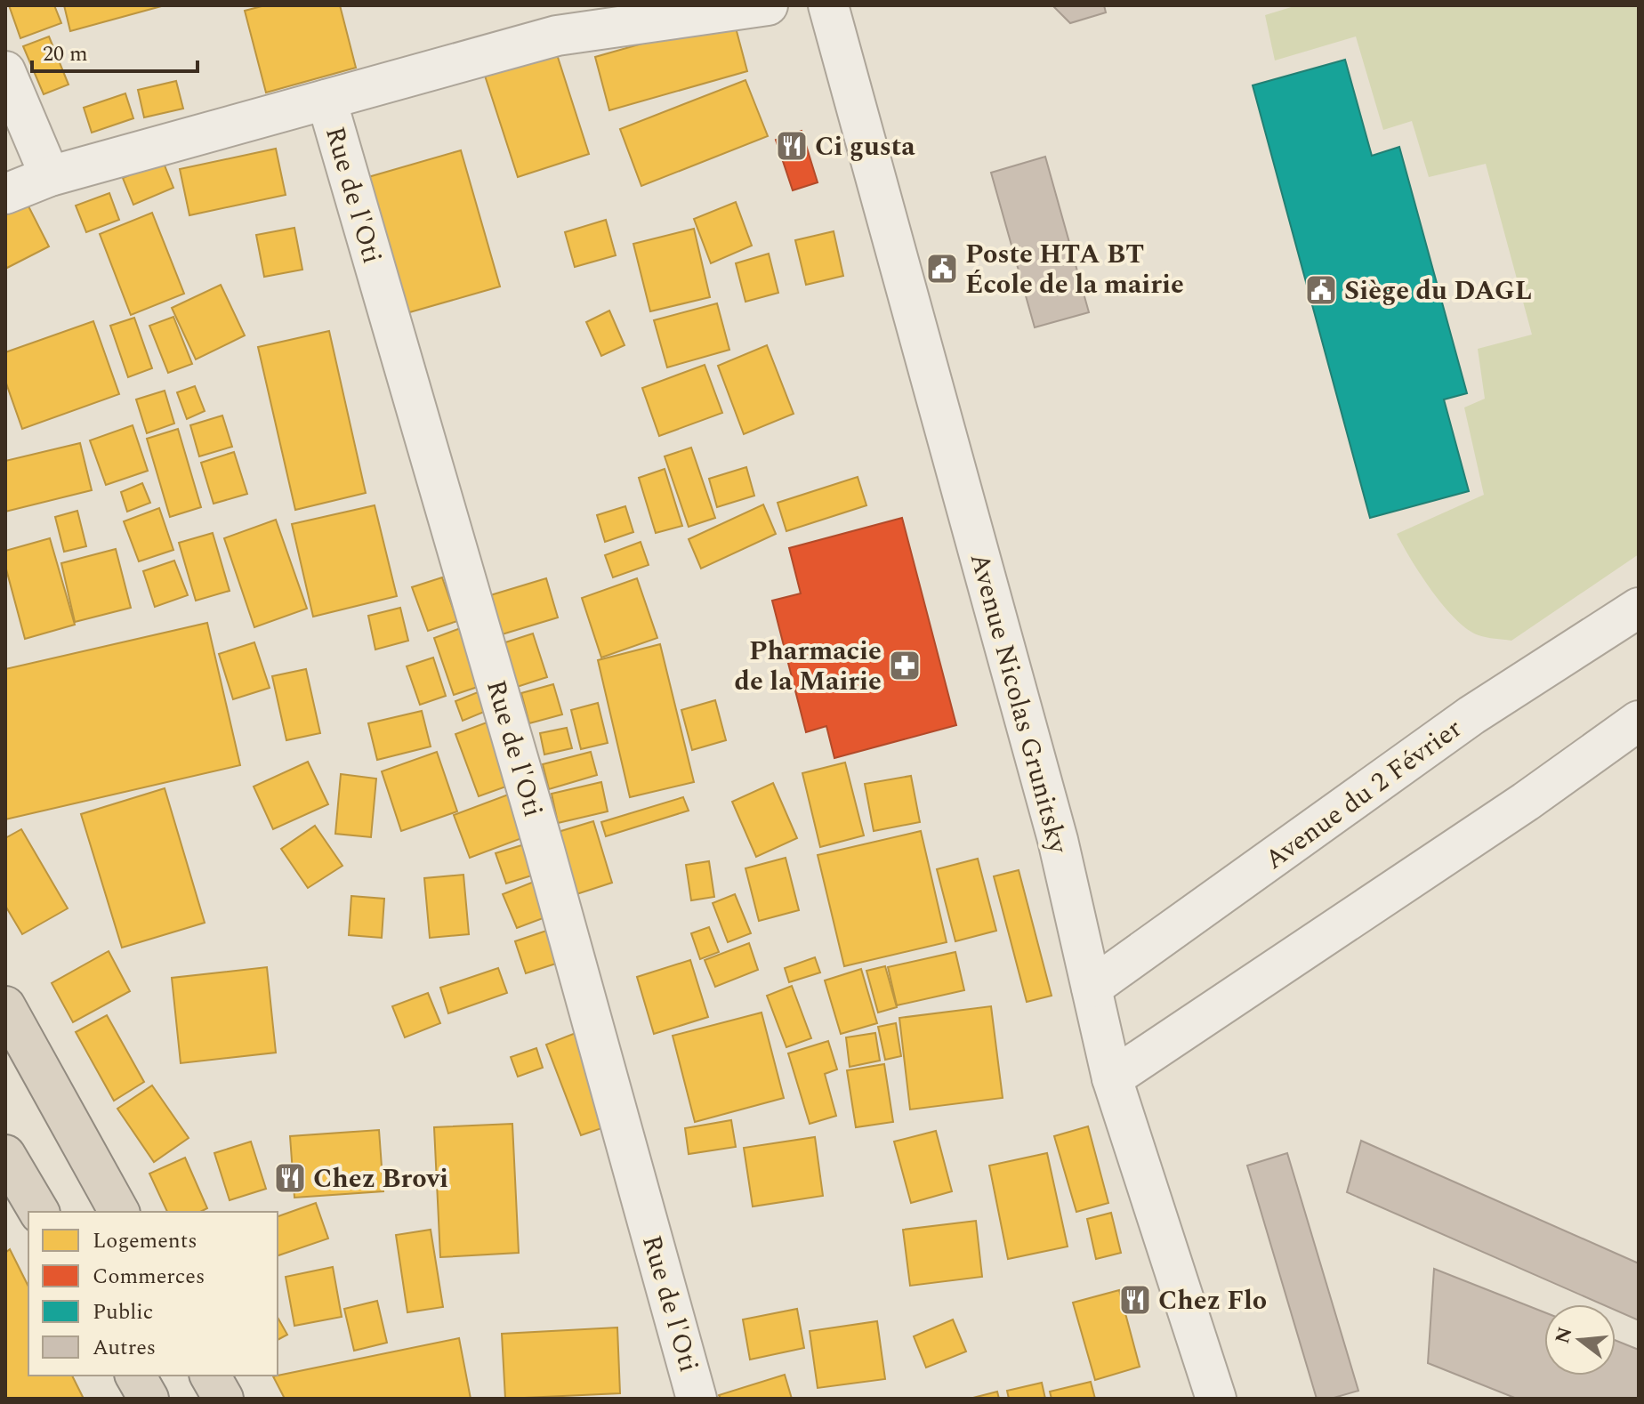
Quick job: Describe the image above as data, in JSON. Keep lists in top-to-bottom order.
{
  "streets": {
    "street": ["Rue de l'Oti", "Avenue Nicolas Grunitsky", "Avenue du 2 Février"]
  },
  "crossings": [
    ["Avenue Nicolas Grunitsky", "Avenue du 2 Février"]
  ],
  "places": {
    "restaurant": ["Ci gusta", "Chez Brovi", "Chez Flo"],
    "public building": ["Poste HTA BT École de la mairie", "Siège du DAGL"],
    "pharmacy": ["Pharmacie de la Mairie"]
  },
  "legend": [
    "Logements",
    "Commerces",
    "Public",
    "Autres"
  ],
  "scale_bar": "20 m",
  "north": "left"
}
